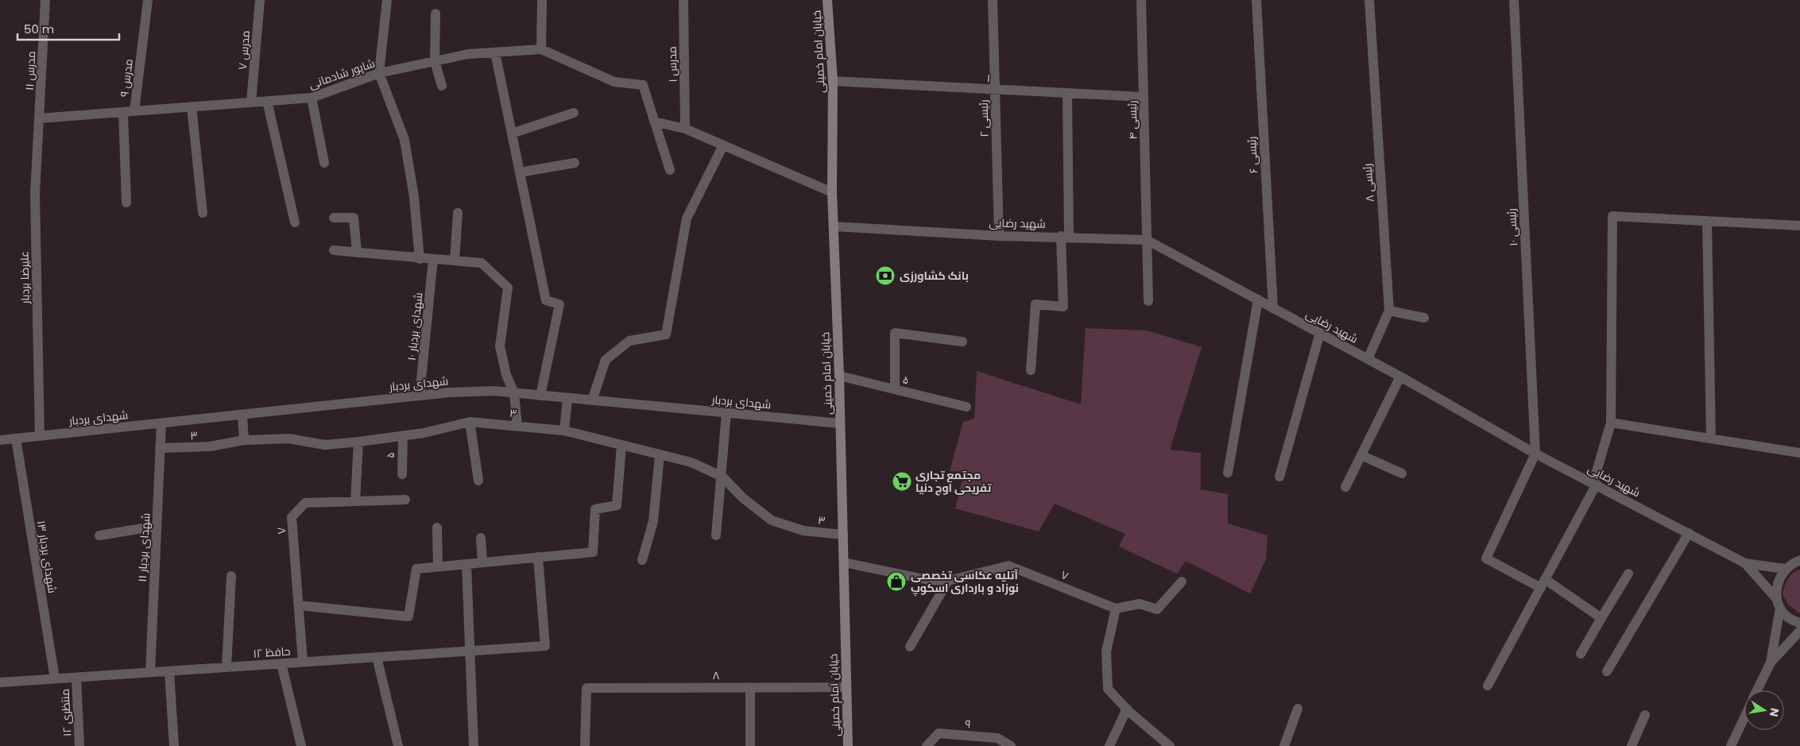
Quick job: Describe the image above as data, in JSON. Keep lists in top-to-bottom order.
{
  "streets": {
    "main road": ["خیابان امام خمینی"],
    "street": [
      "مدرس ۷",
      "مدرس ۱",
      "مدرس ۱۱",
      "شاپور شادمانی",
      "مدرس ۹",
      "۱",
      "رئیسی ۲",
      "رئیسی ۴",
      "رئیسی ۶",
      "رئیسی ۸",
      "شهید رضایی",
      "رئیسی ۱۰",
      "علیرضا بردبار",
      "شهدای بردبار ۱۰",
      "۵",
      "شهدای بردبار",
      "۳",
      "۷",
      "شهدای بردبار ۱۱",
      "شهدای بردبار ۱۳",
      "حافظ ۱۲",
      "۸",
      "منتظری ۱۲",
      "۹"
    ]
  },
  "crossings": [
    ["مدرس ۷", "شاپور شادمانی"],
    ["خیابان امام خمینی", "۱"],
    ["خیابان امام خمینی", "شهید رضایی"],
    ["خیابان امام خمینی", "۵"],
    ["خیابان امام خمینی", "شهدای بردبار"],
    ["خیابان امام خمینی", "۳"],
    ["خیابان امام خمینی", "۷"],
    ["خیابان امام خمینی", "۸"],
    ["مدرس ۱۱", "شاپور شادمانی"],
    ["مدرس ۱۱", "علیرضا بردبار"],
    ["شاپور شادمانی", "مدرس ۹"],
    ["شاپور شادمانی", "علیرضا بردبار"],
    ["۱", "رئیسی ۲"],
    ["۱", "رئیسی ۴"],
    ["رئیسی ۲", "شهید رضایی"],
    ["رئیسی ۴", "شهید رضایی"],
    ["رئیسی ۶", "شهید رضایی"],
    ["رئیسی ۸", "شهید رضایی"],
    ["شهید رضایی", "رئیسی ۱۰"],
    ["علیرضا بردبار", "شهدای بردبار"],
    ["شهدای بردبار ۱۰", "شهدای بردبار"],
    ["۵", "۳"],
    ["شهدای بردبار", "شهدای بردبار ۱۱"],
    ["شهدای بردبار", "شهدای بردبار ۱۳"],
    ["۳", "شهدای بردبار ۱۱"],
    ["۷", "حافظ ۱۲"],
    ["شهدای بردبار ۱۱", "حافظ ۱۲"],
    ["شهدای بردبار ۱۳", "حافظ ۱۲"],
    ["حافظ ۱۲", "منتظری ۱۲"]
  ],
  "places": {
    "bank": ["بانک کشاورزی"],
    "supermarket": ["مجتمع تجاری تفریحی اوج دنیا"],
    "shop": ["آتلیه عکاسی تخصصی نوزاد و بارداری اسکوپ"]
  },
  "scale_bar": "50 m",
  "north": "right"
}
